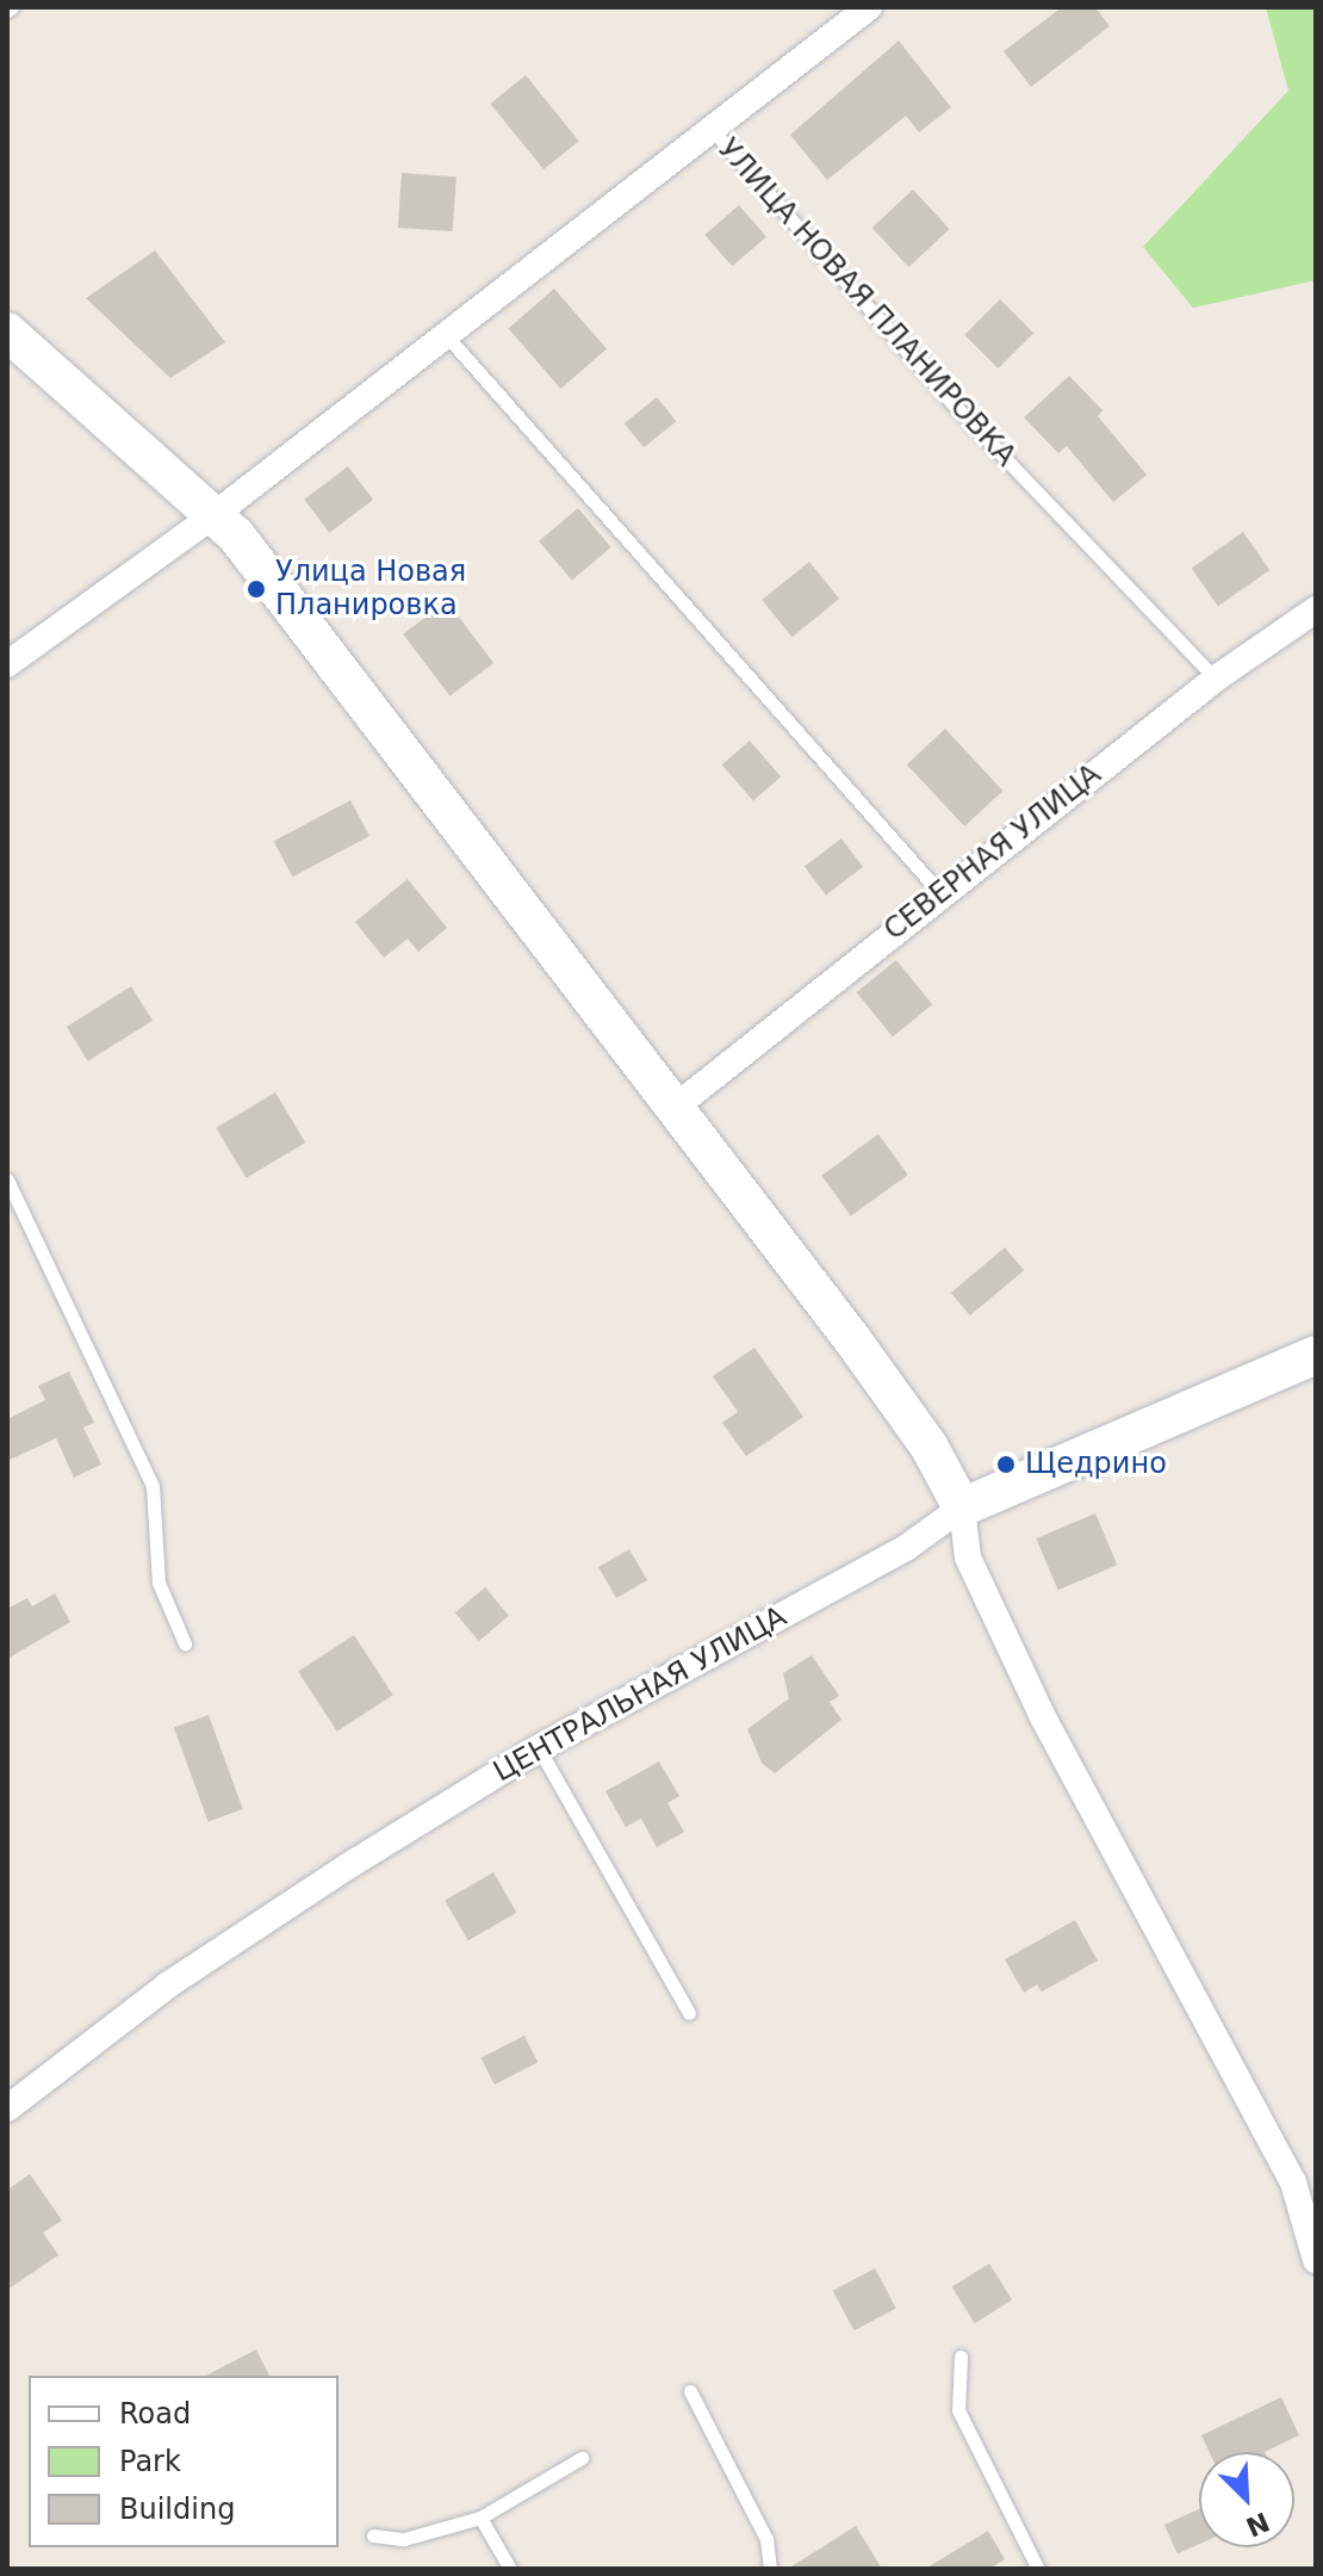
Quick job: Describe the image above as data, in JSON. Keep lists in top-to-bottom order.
{
  "streets": {
    "street": ["УЛИЦА НОВАЯ ПЛАНИРОВКА", "СЕВЕРНАЯ УЛИЦА", "ЦЕНТРАЛЬНАЯ УЛИЦА"]
  },
  "crossings": [
    ["УЛИЦА НОВАЯ ПЛАНИРОВКА", "СЕВЕРНАЯ УЛИЦА"]
  ],
  "places": ["Улица Новая Планировка", "Щедрино"],
  "legend": ["Road", "Park", "Building"],
  "north": "bottom right"
}
